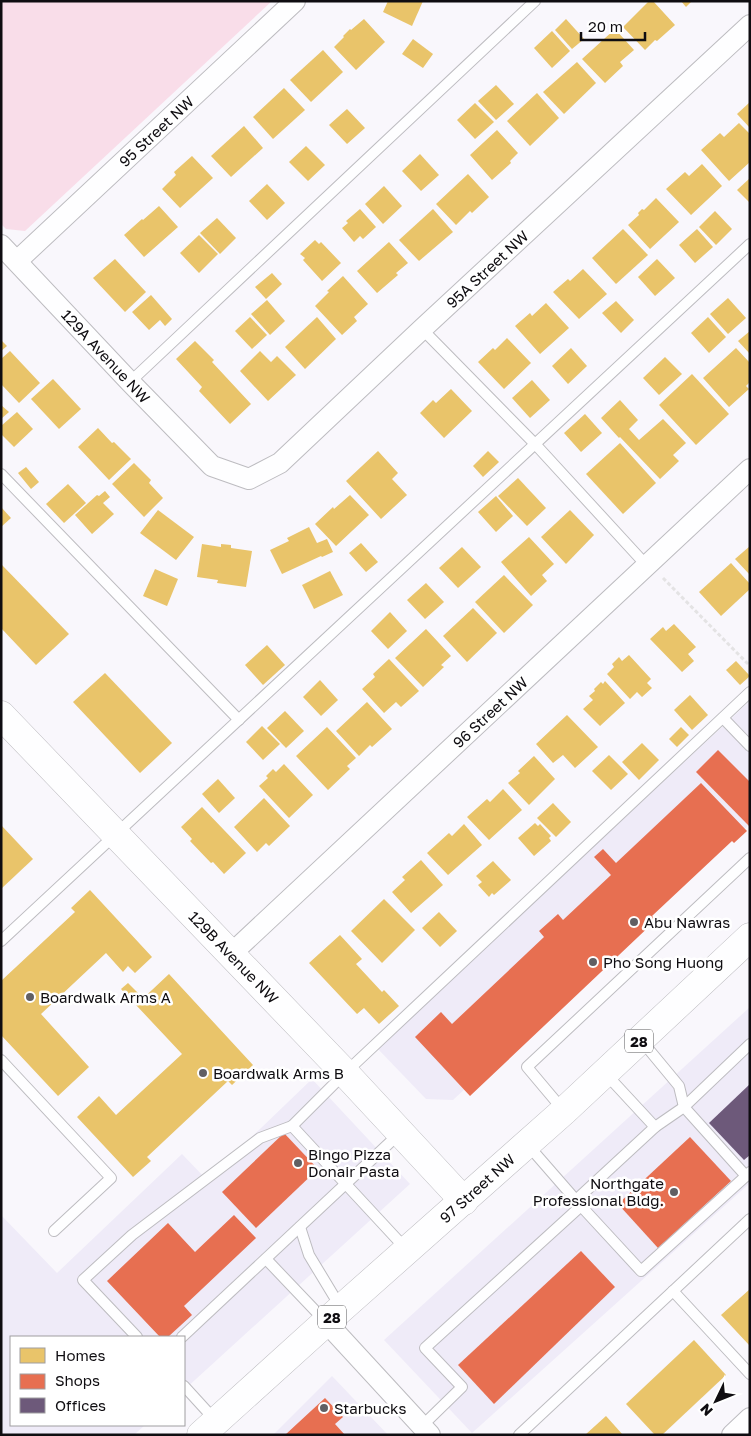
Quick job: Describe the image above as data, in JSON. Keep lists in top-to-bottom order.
{
  "streets": {
    "main road": ["129B Avenue NW", "28", "97 Street NW"],
    "street": [
      "95 Street NW",
      "95A Street NW",
      "129A Avenue NW",
      "96 Street NW"
    ]
  },
  "crossings": [
    ["95 Street NW", "129A Avenue NW"],
    ["95A Street NW", "129A Avenue NW"],
    ["96 Street NW", "129B Avenue NW"],
    ["129B Avenue NW", "97 Street NW"]
  ],
  "places": [
    "Abu Nawras",
    "Pho Song Huong",
    "Boardwalk Arms A",
    "Boardwalk Arms B",
    "Bingo Pizza Donair Pasta",
    "Northgate Professional Bldg.",
    "Starbucks"
  ],
  "legend": ["Homes", "Shops", "Offices"],
  "scale_bar": "20 m",
  "north": "bottom left"
}
